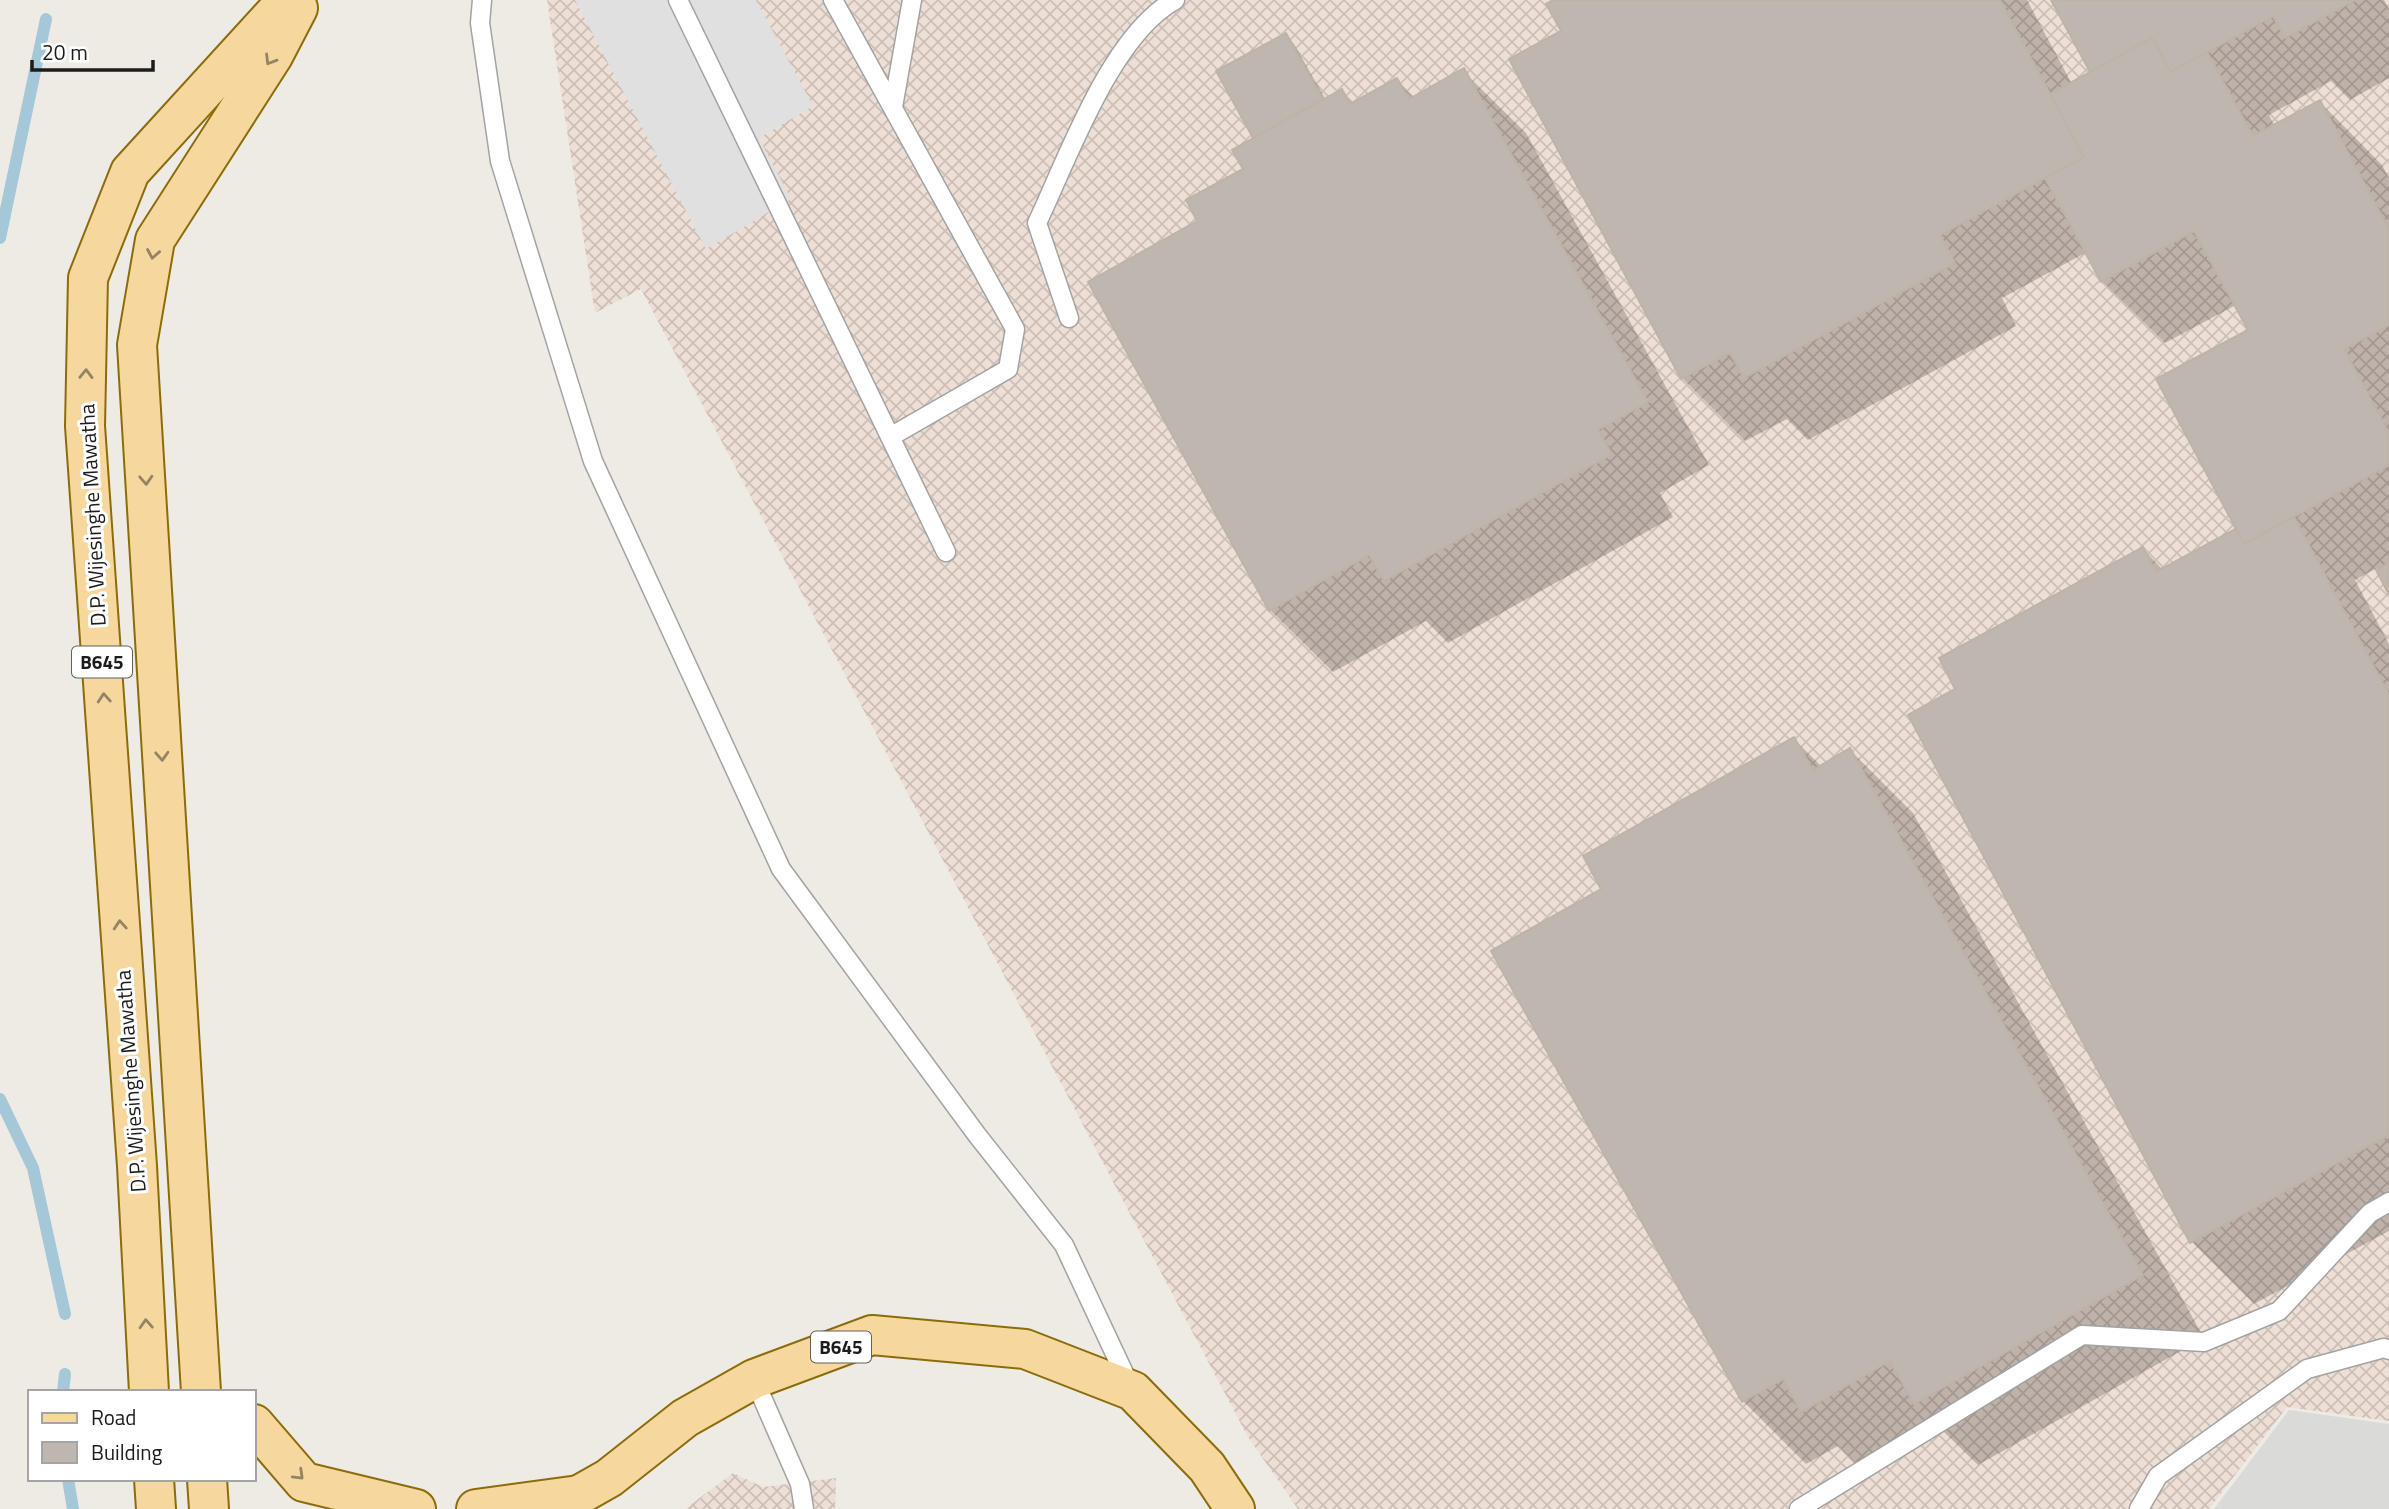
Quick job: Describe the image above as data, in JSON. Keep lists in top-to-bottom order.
{
  "streets": {
    "main road": ["D.P. Wijesinghe Mawatha", "B645"]
  },
  "legend": ["Road", "Building"],
  "scale_bar": "20 m"
}
